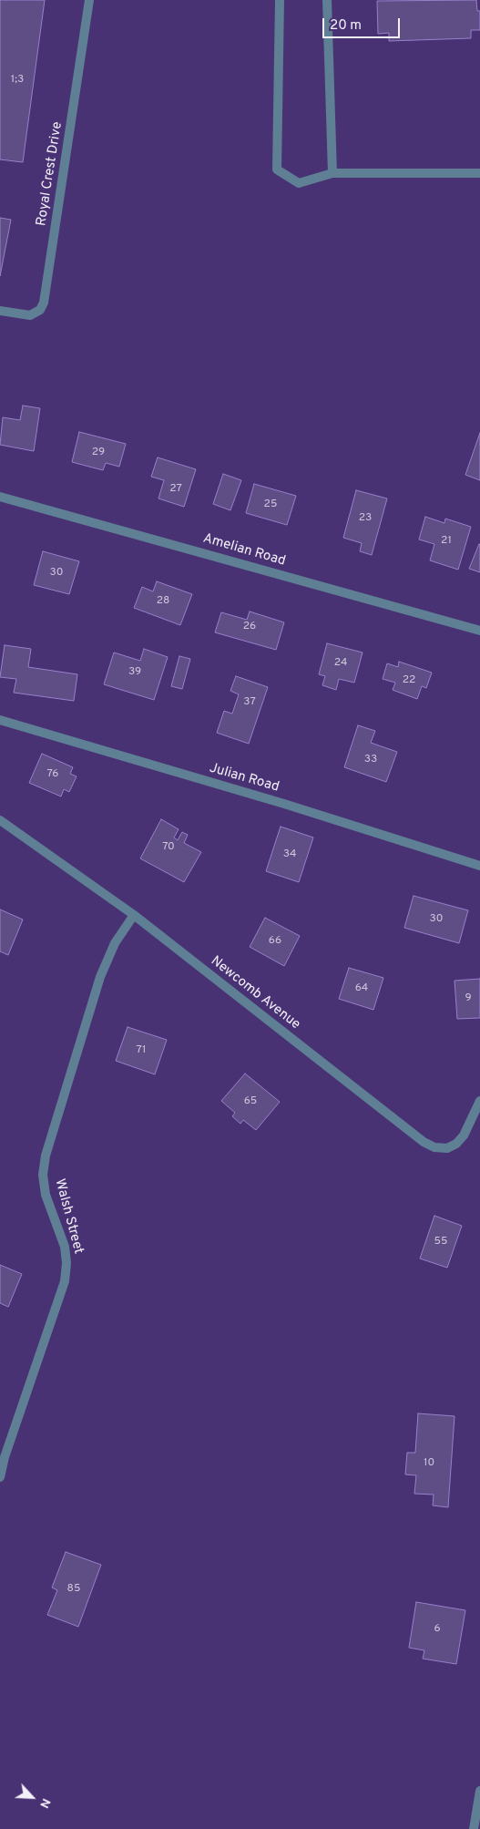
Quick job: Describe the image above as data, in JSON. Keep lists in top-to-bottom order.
{
  "streets": {
    "street": [
      "Royal Crest Drive",
      "Amelian Road",
      "Julian Road",
      "Newcomb Avenue",
      "Walsh Street"
    ]
  },
  "crossings": [
    ["Newcomb Avenue", "Walsh Street"]
  ],
  "house_numbers": [
    "1;3",
    "29",
    "27",
    "25",
    "23",
    "21",
    "30",
    "28",
    "26",
    "24",
    "39",
    "22",
    "37",
    "33",
    "76",
    "70",
    "34",
    "30",
    "66",
    "64",
    "9",
    "71",
    "65",
    "55",
    "10",
    "85",
    "6"
  ],
  "scale_bar": "20 m",
  "north": "bottom right"
}
